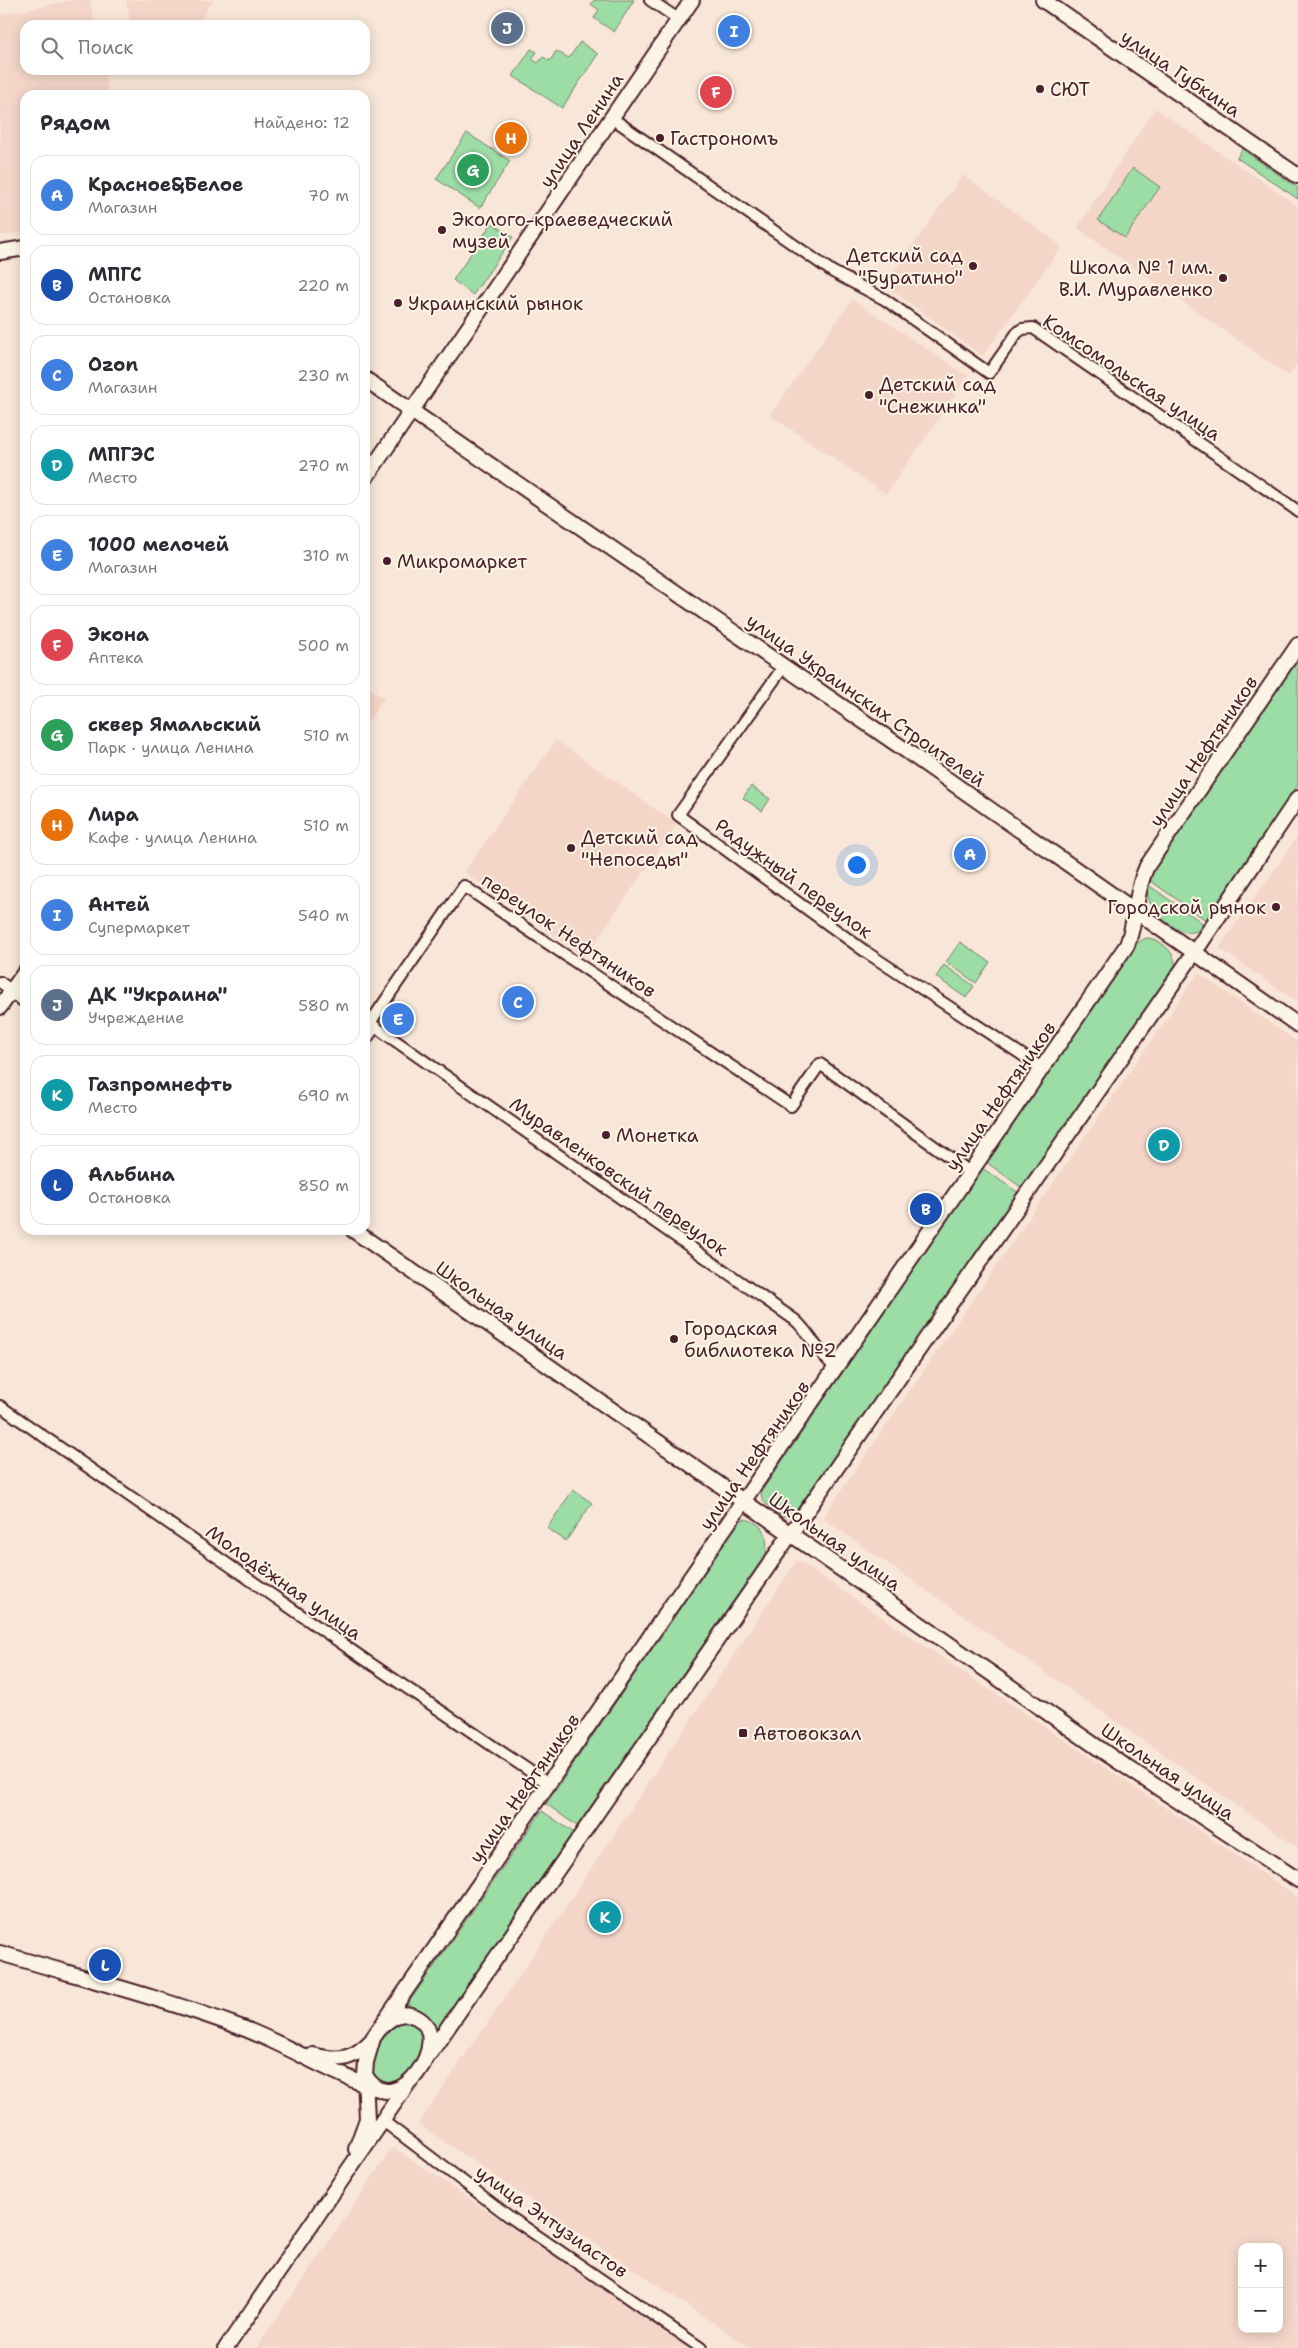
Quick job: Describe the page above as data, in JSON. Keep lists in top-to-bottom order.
{
  "streets": {
    "main road": [
      "улица Губкина",
      "улица Ленина",
      "улица Украинских Строителей",
      "улица Нефтяников",
      "Школьная улица"
    ],
    "street": [
      "Комсомольская улица",
      "Радужный переулок",
      "переулок Нефтяников",
      "Муравленковский переулок",
      "Молодёжная улица",
      "улица Энтузиастов"
    ]
  },
  "crossings": [
    ["улица Ленина", "Комсомольская улица"],
    ["улица Ленина", "улица Украинских Строителей"],
    ["улица Украинских Строителей", "улица Нефтяников"],
    ["улица Украинских Строителей", "Радужный переулок"],
    ["улица Нефтяников", "Радужный переулок"],
    ["улица Нефтяников", "переулок Нефтяников"],
    ["улица Нефтяников", "Муравленковский переулок"],
    ["улица Нефтяников", "Школьная улица"],
    ["улица Нефтяников", "Молодёжная улица"],
    ["улица Нефтяников", "улица Энтузиастов"],
    ["переулок Нефтяников", "Муравленковский переулок"]
  ],
  "places": {
    "other": [
      "СЮТ",
      "Гастрономъ",
      "Эколого-краеведческий музей",
      "Детский сад \"Буратино\"",
      "Школа № 1 им. В.И. Муравленко",
      "Украинский рынок",
      "Детский сад \"Снежинка\"",
      "Микромаркет",
      "Детский сад \"Непоседы\"",
      "Городской рынок",
      "Монетка",
      "Городская библиотека №2"
    ],
    "transit": ["Автовокзал"]
  },
  "page": {
    "pins": [
      "J",
      "I",
      "F",
      "H",
      "G",
      "A",
      "C",
      "E",
      "D",
      "B",
      "K",
      "L"
    ],
    "search": "Поиск",
    "heading": ["Рядом", "Найдено: 12"],
    "list": [
      {
        "mark": "A",
        "name": "Красное&Белое",
        "note": "Магазин",
        "value": "70 m"
      },
      {
        "mark": "B",
        "name": "МПГС",
        "note": "Остановка",
        "value": "220 m"
      },
      {
        "mark": "C",
        "name": "Ozon",
        "note": "Магазин",
        "value": "230 m"
      },
      {
        "mark": "D",
        "name": "МПГЭС",
        "note": "Место",
        "value": "270 m"
      },
      {
        "mark": "E",
        "name": "1000 мелочей",
        "note": "Магазин",
        "value": "310 m"
      },
      {
        "mark": "F",
        "name": "Экона",
        "note": "Аптека",
        "value": "500 m"
      },
      {
        "mark": "G",
        "name": "сквер Ямальский",
        "note": "Парк · улица Ленина",
        "value": "510 m"
      },
      {
        "mark": "H",
        "name": "Лира",
        "note": "Кафе · улица Ленина",
        "value": "510 m"
      },
      {
        "mark": "I",
        "name": "Антей",
        "note": "Супермаркет",
        "value": "540 m"
      },
      {
        "mark": "J",
        "name": "ДК \"Украина\"",
        "note": "Учреждение",
        "value": "580 m"
      },
      {
        "mark": "K",
        "name": "Газпромнефть",
        "note": "Место",
        "value": "690 m"
      },
      {
        "mark": "L",
        "name": "Альбина",
        "note": "Остановка",
        "value": "850 m"
      }
    ],
    "map_buttons": ["+", "−"]
  }
}
